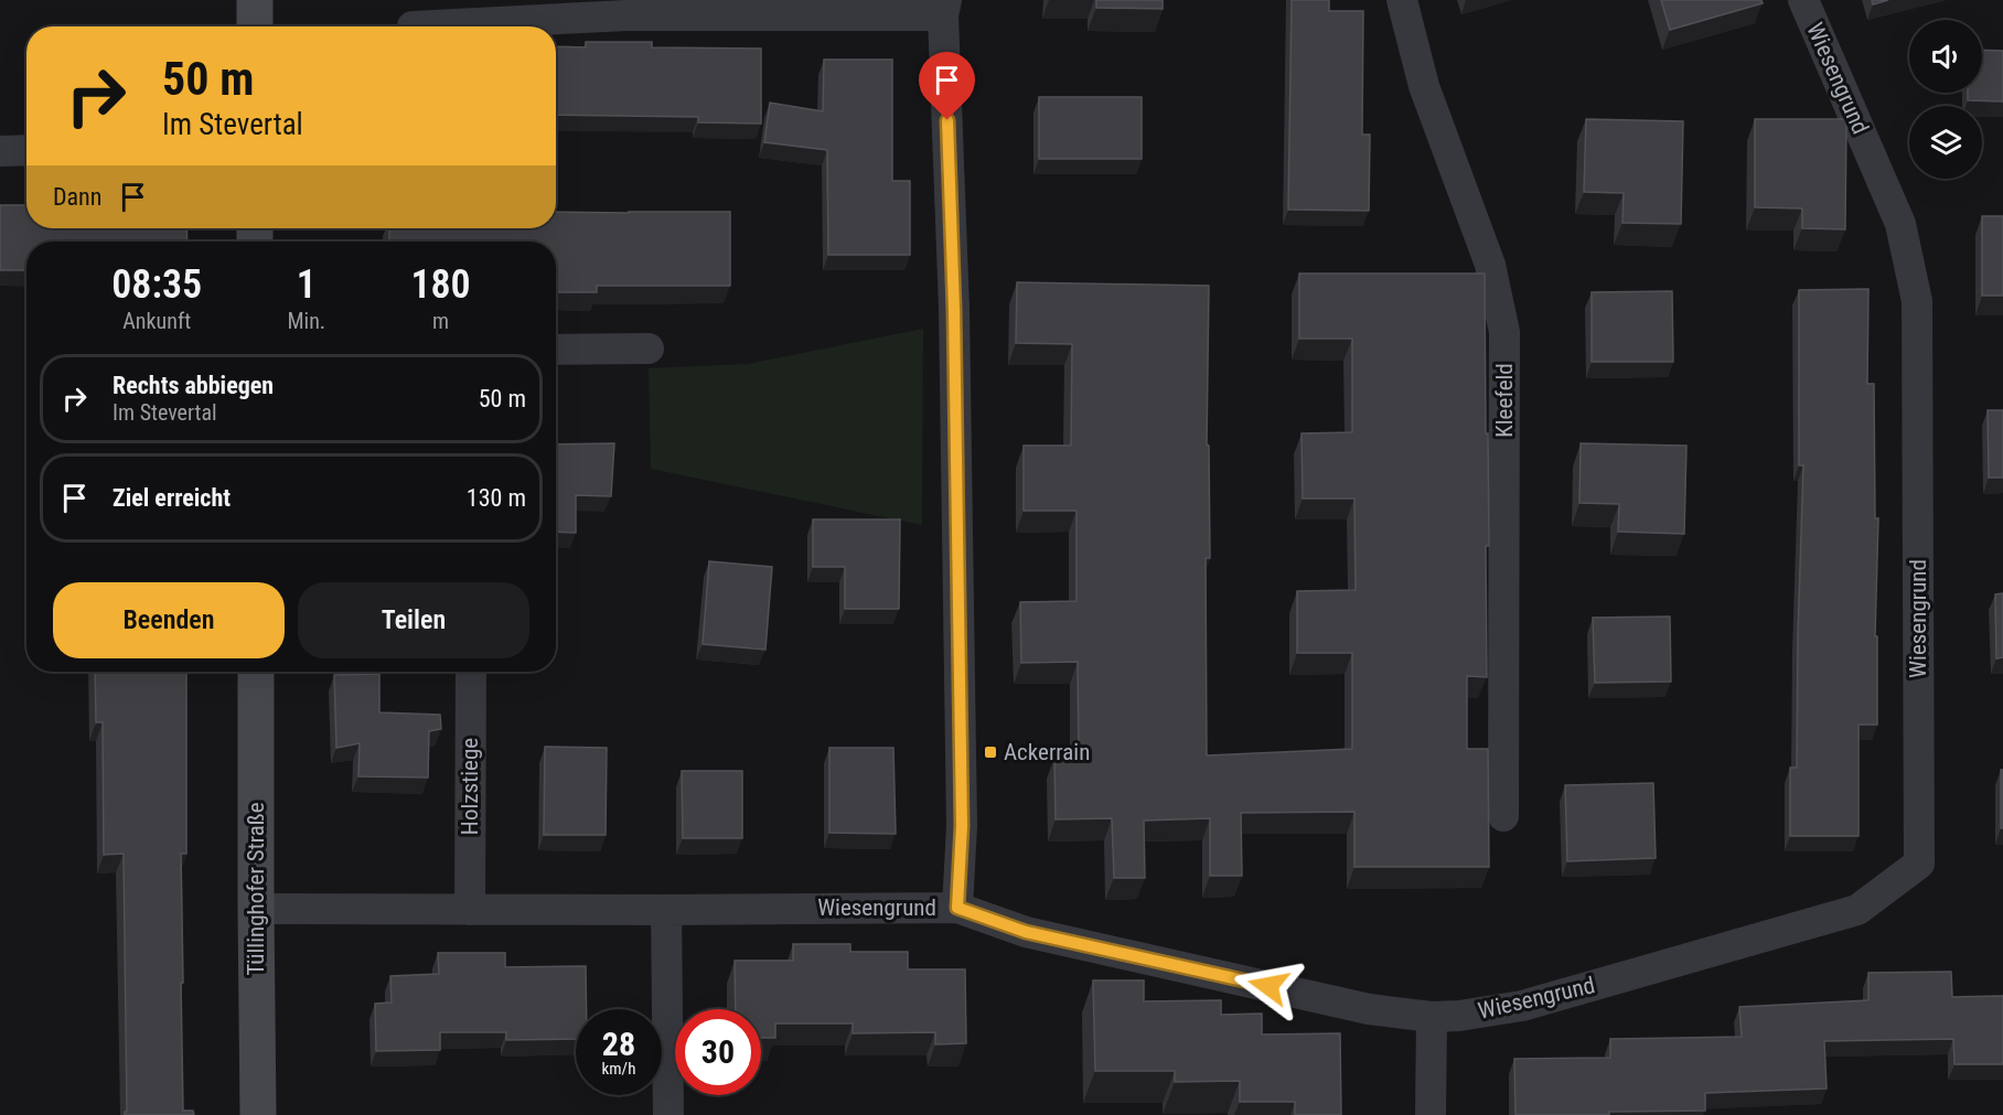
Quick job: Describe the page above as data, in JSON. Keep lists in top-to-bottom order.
{
  "streets": {
    "main road": ["Tüllinghofer Straße"],
    "street": ["Wiesengrund", "Kleefeld", "Holzstiege"]
  },
  "crossings": [
    ["Wiesengrund", "Holzstiege"],
    ["Wiesengrund", "Tüllinghofer Straße"]
  ],
  "places": {
    "transit": ["Ackerrain"]
  },
  "page": {
    "turn": ["50 m", "Im Stevertal"],
    "then": "Dann",
    "eta": [
      "08:35",
      "Ankunft",
      "1",
      "Min.",
      "180",
      "m"
    ],
    "list": [
      {
        "name": "Rechts abbiegen",
        "note": "Im Stevertal",
        "value": "50 m"
      },
      {
        "name": "Ziel erreicht",
        "value": "130 m"
      }
    ],
    "buttons": ["Beenden", "Teilen"],
    "speed": "28 km/h",
    "limit": "30"
  }
}
